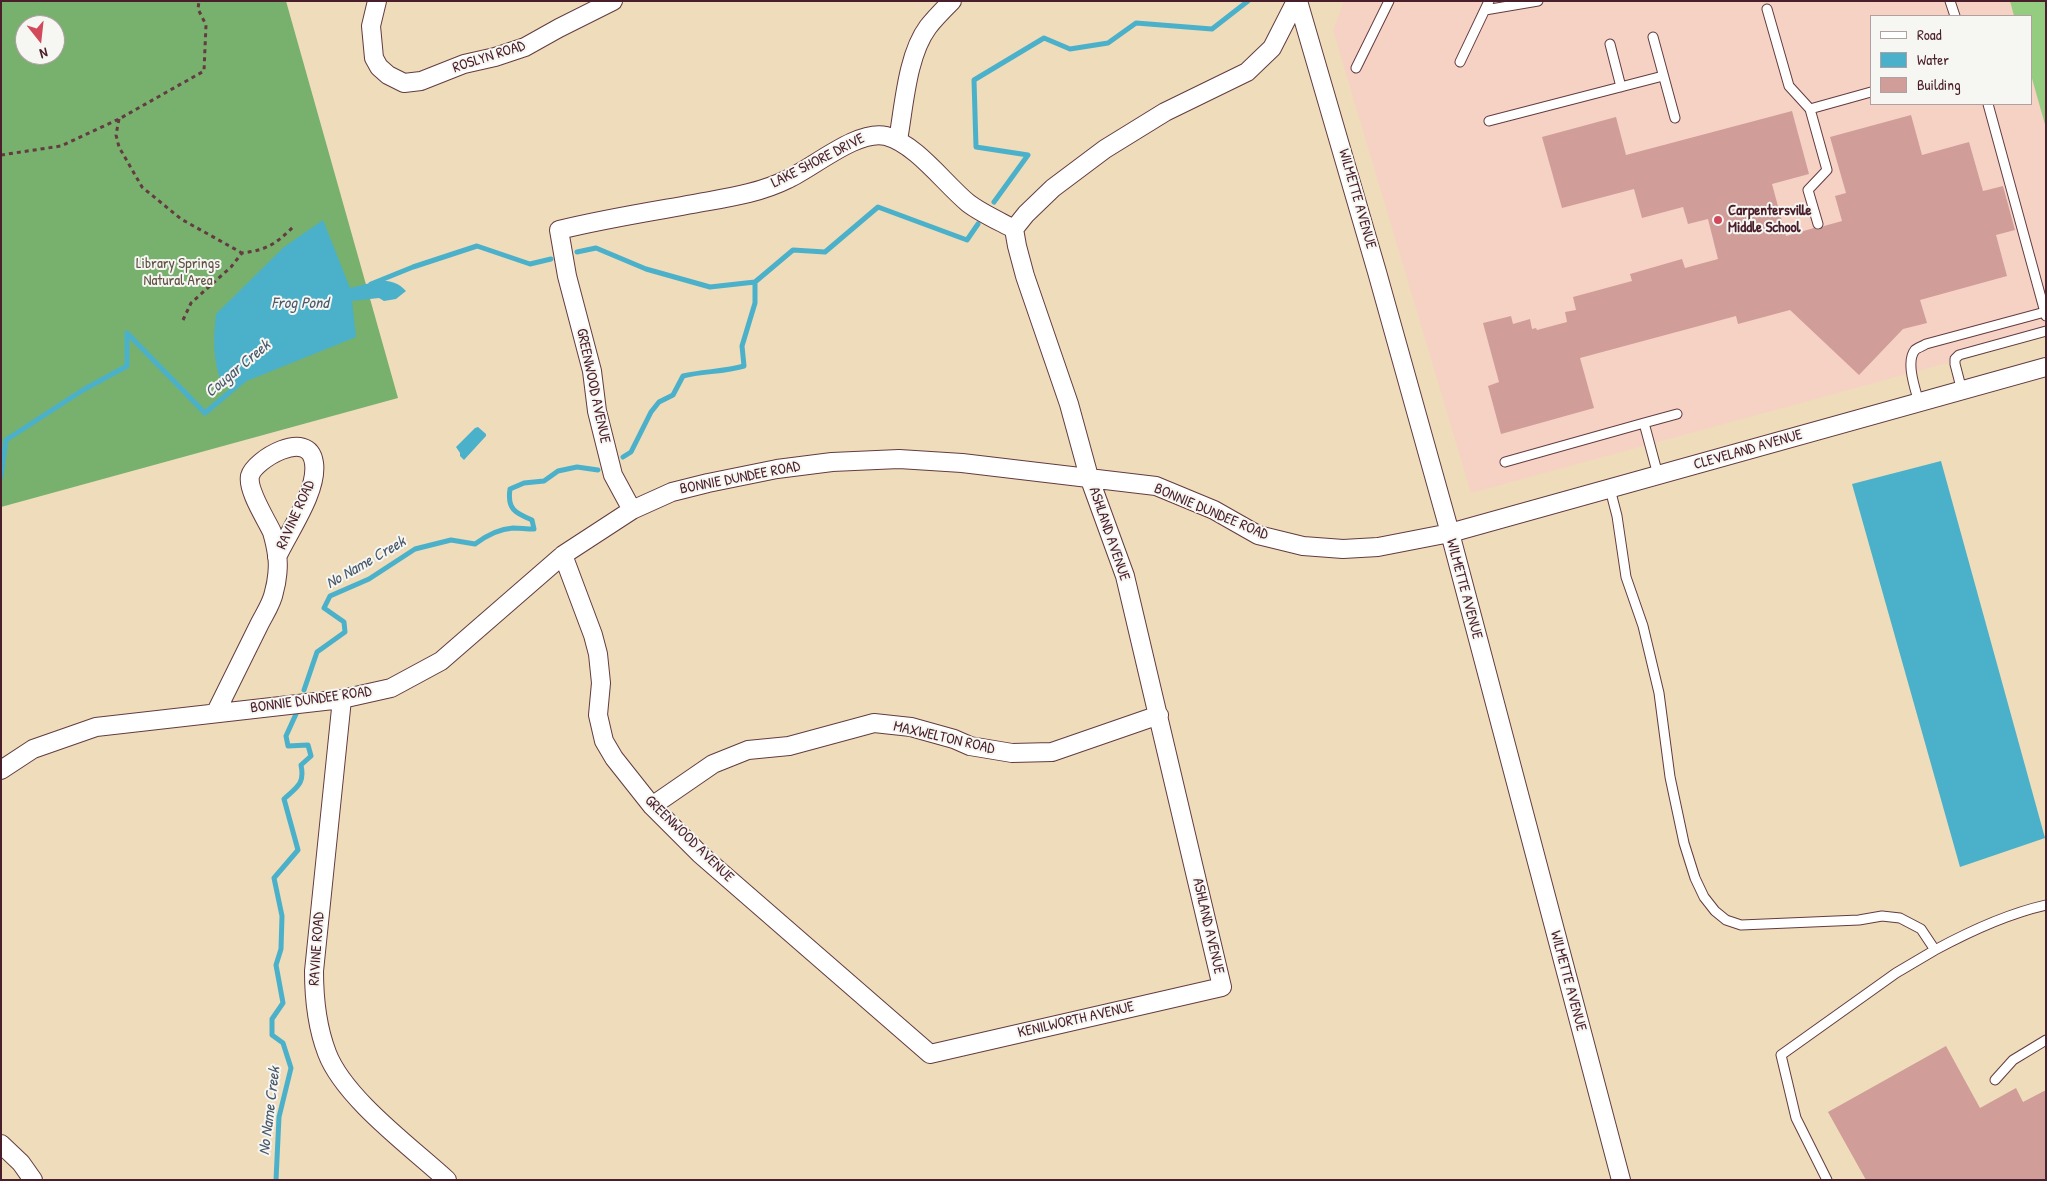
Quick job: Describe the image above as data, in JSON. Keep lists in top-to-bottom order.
{
  "streets": {
    "street": [
      "ROSLYN ROAD",
      "LAKE SHORE DRIVE",
      "WILMETTE AVENUE",
      "GREENWOOD AVENUE",
      "CLEVELAND AVENUE",
      "BONNIE DUNDEE ROAD",
      "RAVINE ROAD",
      "ASHLAND AVENUE",
      "MAXWELTON ROAD",
      "KENILWORTH AVENUE"
    ]
  },
  "crossings": [
    ["LAKE SHORE DRIVE", "GREENWOOD AVENUE"],
    ["WILMETTE AVENUE", "CLEVELAND AVENUE"],
    ["WILMETTE AVENUE", "BONNIE DUNDEE ROAD"],
    ["GREENWOOD AVENUE", "BONNIE DUNDEE ROAD"],
    ["GREENWOOD AVENUE", "MAXWELTON ROAD"],
    ["GREENWOOD AVENUE", "KENILWORTH AVENUE"],
    ["CLEVELAND AVENUE", "BONNIE DUNDEE ROAD"],
    ["BONNIE DUNDEE ROAD", "RAVINE ROAD"],
    ["BONNIE DUNDEE ROAD", "ASHLAND AVENUE"],
    ["ASHLAND AVENUE", "MAXWELTON ROAD"],
    ["ASHLAND AVENUE", "KENILWORTH AVENUE"]
  ],
  "water": ["Frog Pond", "Cougar Creek", "No Name Creek"],
  "parks": ["Library Springs Natural Area"],
  "places": ["Carpentersville Middle School"],
  "legend": ["Road", "Water", "Building"],
  "north": "bottom"
}
